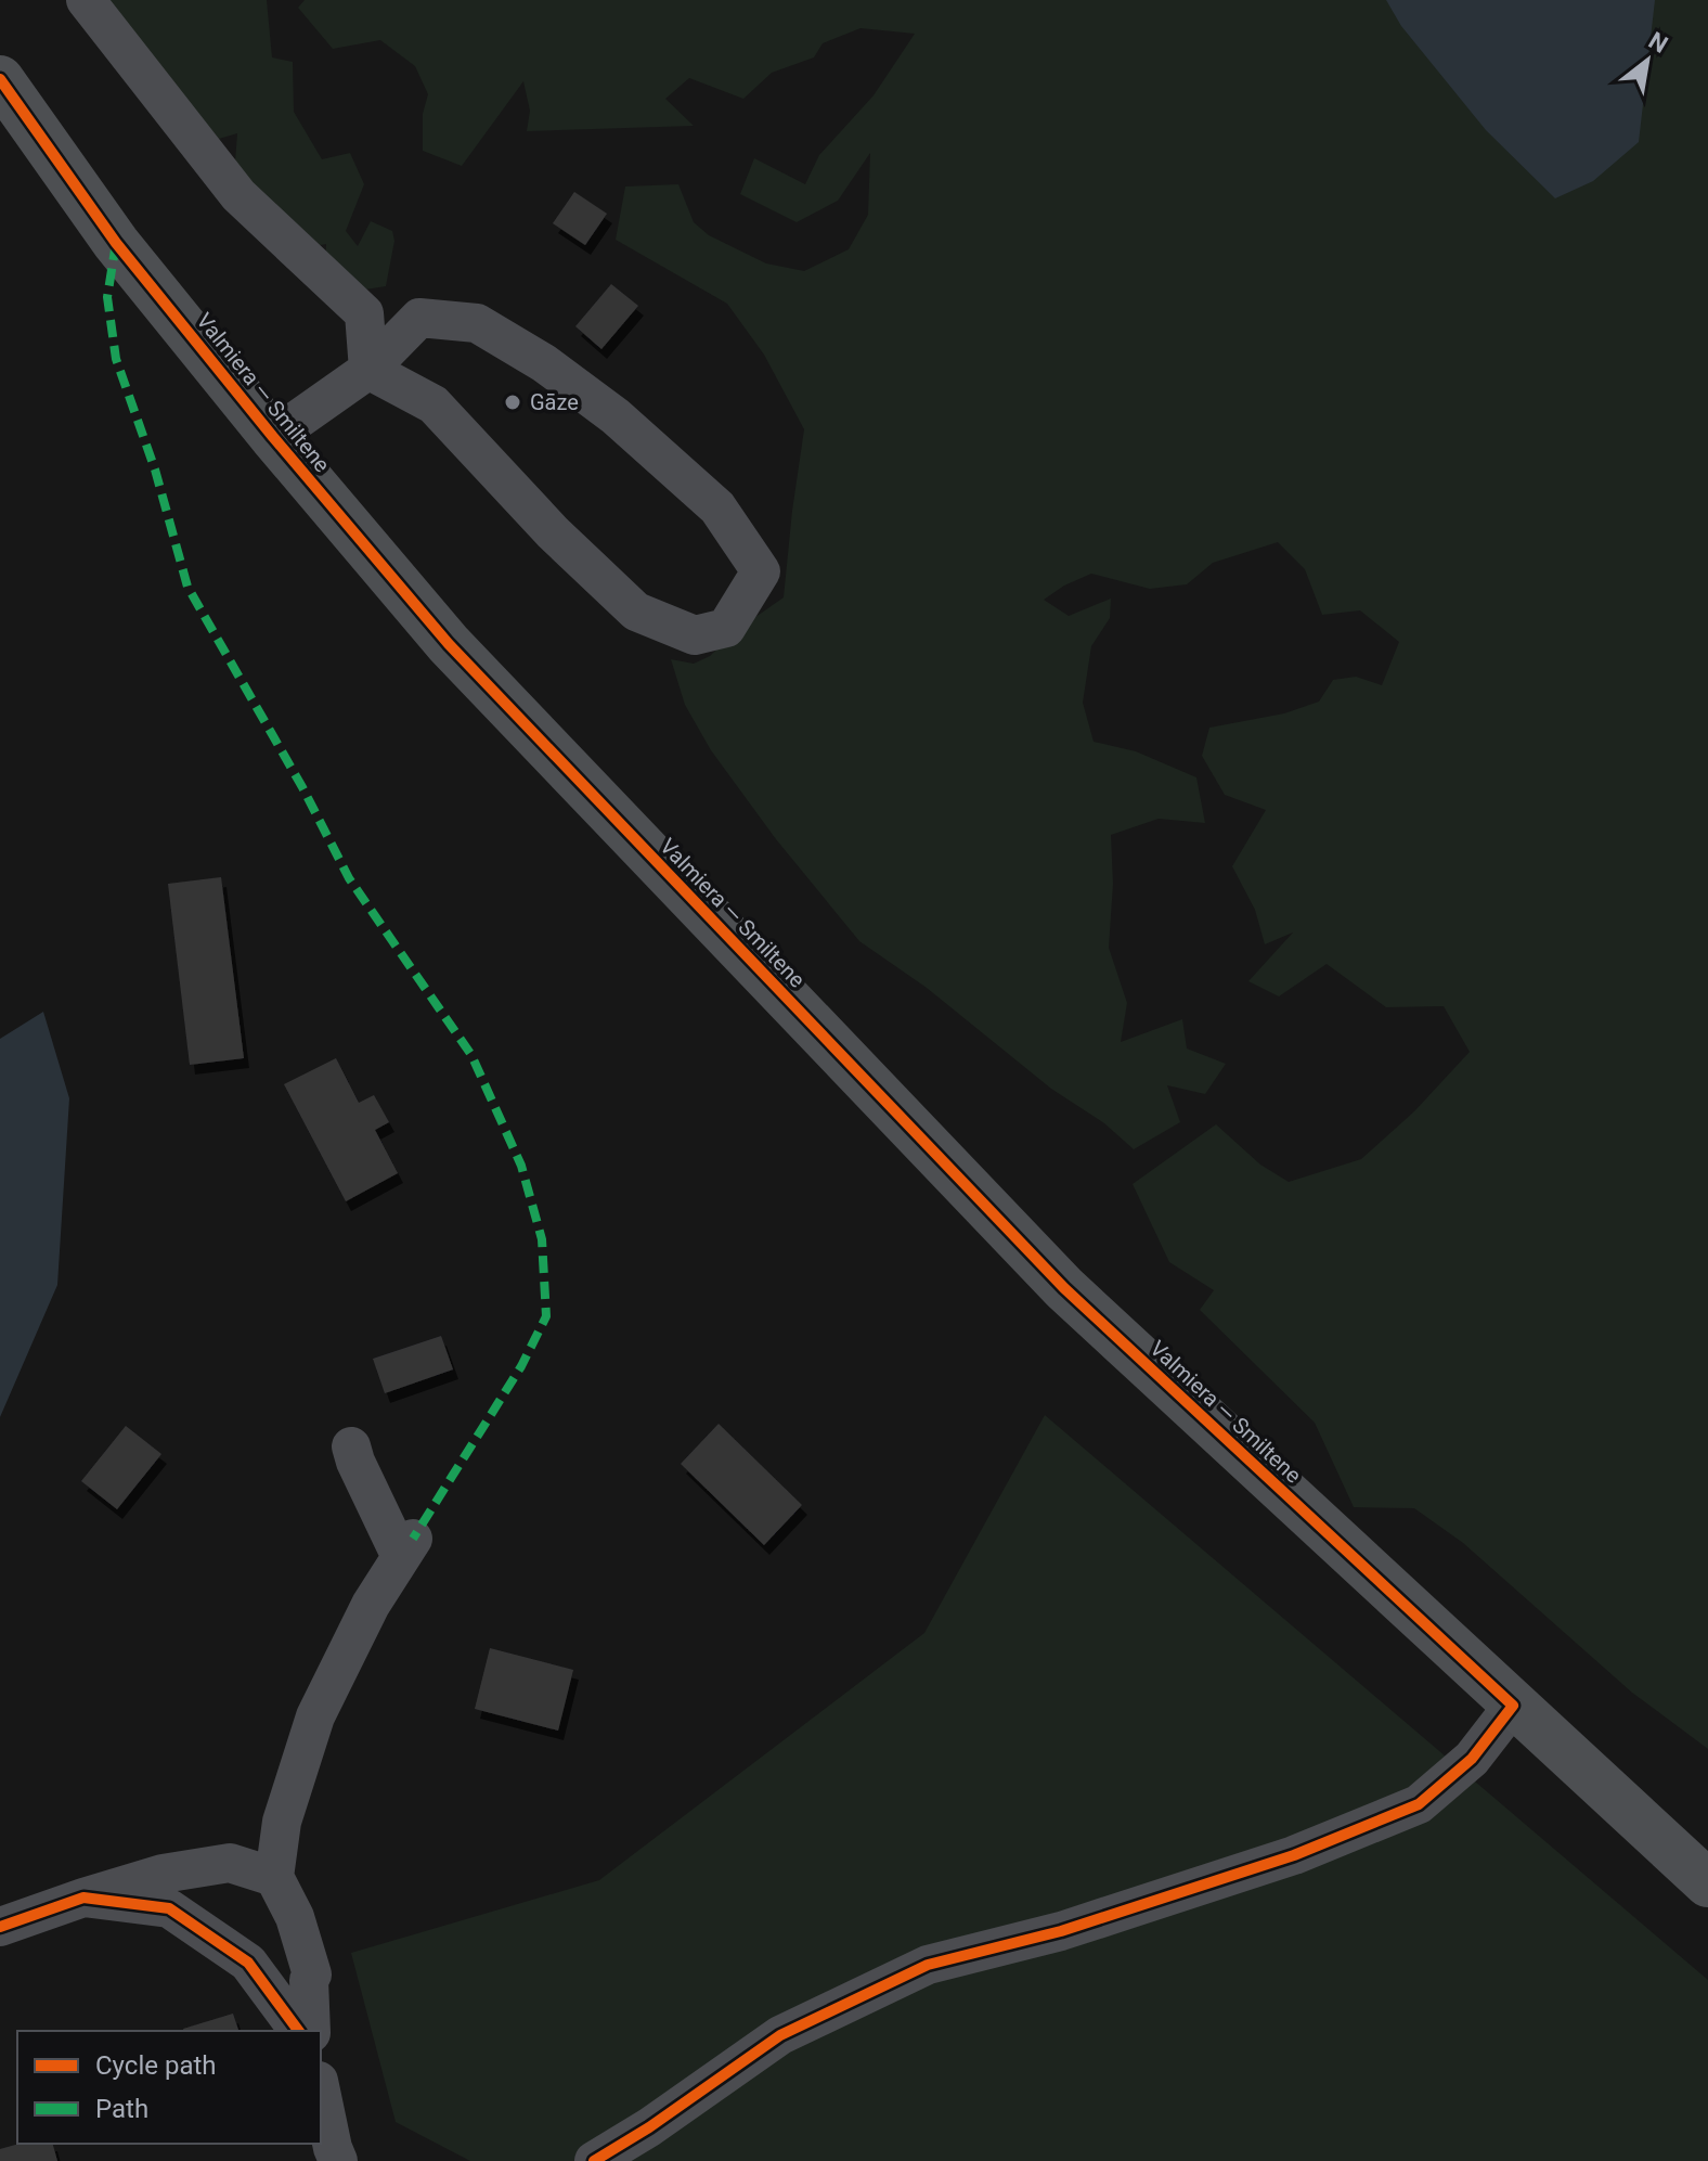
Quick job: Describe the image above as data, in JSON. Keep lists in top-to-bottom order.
{
  "streets": {
    "main road": ["Valmiera — Smiltene"]
  },
  "places": ["Gāze"],
  "legend": ["Cycle path", "Path"],
  "north": "top right"
}
